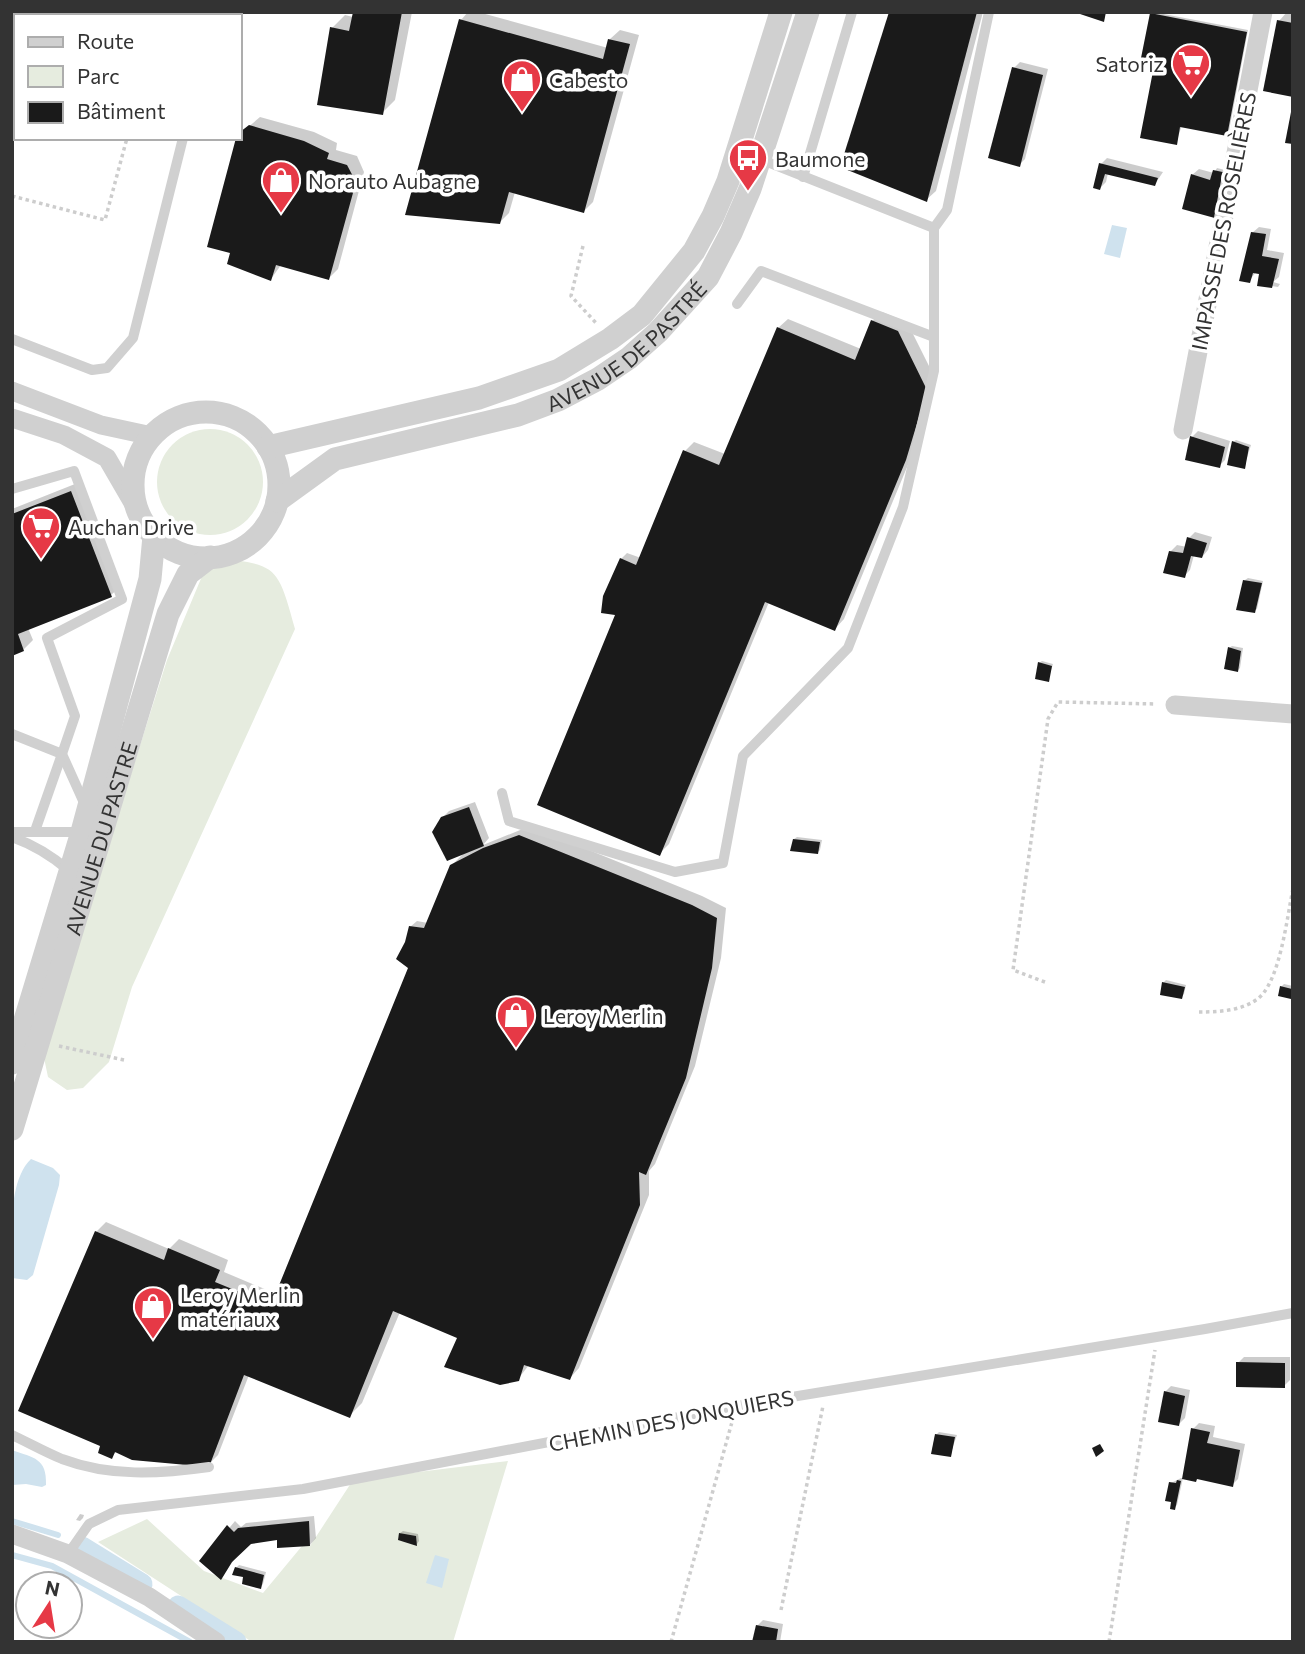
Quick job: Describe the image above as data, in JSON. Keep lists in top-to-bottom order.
{
  "streets": {
    "street": ["IMPASSE DES ROSELIÈRES", "AVENUE DE PASTRÉ", "AVENUE DU PASTRE"],
    "lane": ["CHEMIN DES JONQUIERS"]
  },
  "crossings": [
    ["AVENUE DE PASTRÉ", "AVENUE DU PASTRE"]
  ],
  "places": {
    "supermarket": ["Satoriz", "Auchan Drive"],
    "shop": [
      "Cabesto",
      "Norauto Aubagne",
      "Leroy Merlin",
      "Leroy Merlin matériaux"
    ],
    "bus stop": ["Baumone"]
  },
  "legend": ["Route", "Parc", "Bâtiment"],
  "north": "top"
}
